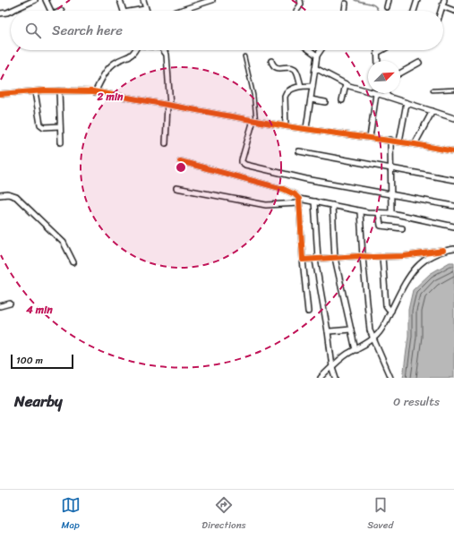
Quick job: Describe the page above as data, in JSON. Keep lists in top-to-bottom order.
{
  "scale_bar": "100 m",
  "north": "top right",
  "page": {
    "search": "Search here",
    "scale": "100 m",
    "heading": ["Nearby", "0 results"],
    "nav": ["Map", "Directions", "Saved"]
  },
  "rings": ["2 min", "4 min"]
}
